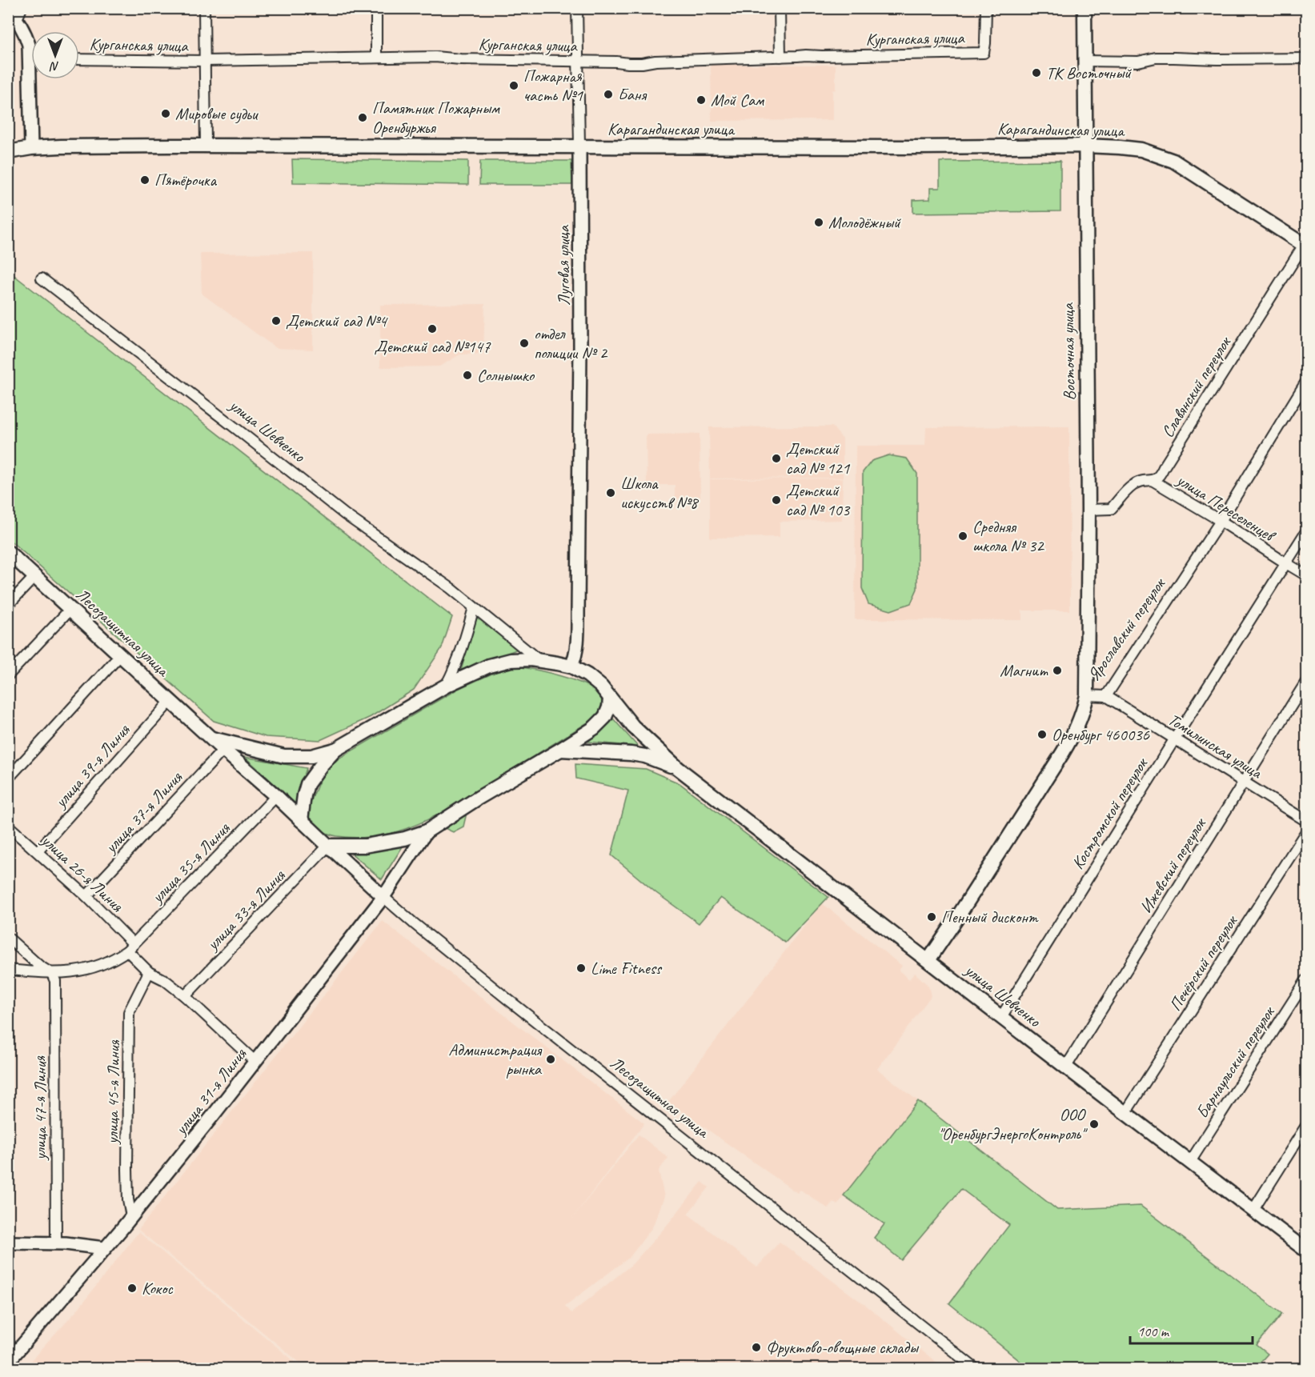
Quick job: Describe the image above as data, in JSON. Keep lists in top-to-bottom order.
{
  "streets": {
    "main road": [
      "Карагандинская улица",
      "Восточная улица",
      "улица Шевченко",
      "Ярославский переулок",
      "Лесозащитная улица"
    ],
    "street": [
      "Курганская улица",
      "Луговая улица",
      "Славянский переулок",
      "улица Переселенцев",
      "Томилинская улица",
      "улица 39-я Линия",
      "улица 37-я Линия",
      "Костромской переулок",
      "улица 35-я Линия",
      "Ижевский переулок",
      "улица 26-я Линия",
      "улица 33-я Линия",
      "Печёрский переулок",
      "Барнаульский переулок",
      "улица 31-я Линия",
      "улица 45-я Линия",
      "улица 47-я Линия"
    ]
  },
  "crossings": [
    ["Курганская улица", "Луговая улица"],
    ["Карагандинская улица", "Луговая улица"],
    ["Карагандинская улица", "Восточная улица"],
    ["Карагандинская улица", "Славянский переулок"],
    ["Луговая улица", "улица Шевченко"],
    ["Восточная улица", "Ярославский переулок"],
    ["Славянский переулок", "улица Переселенцев"],
    ["улица Шевченко", "Ярославский переулок"],
    ["улица Шевченко", "Костромской переулок"],
    ["улица Шевченко", "Ижевский переулок"],
    ["улица Шевченко", "Печёрский переулок"],
    ["улица Шевченко", "Барнаульский переулок"],
    ["улица Переселенцев", "Ярославский переулок"],
    ["улица Переселенцев", "Костромской переулок"],
    ["Ярославский переулок", "Томилинская улица"],
    ["Лесозащитная улица", "улица 39-я Линия"],
    ["Лесозащитная улица", "улица 37-я Линия"],
    ["Лесозащитная улица", "улица 35-я Линия"],
    ["Лесозащитная улица", "улица 33-я Линия"],
    ["Лесозащитная улица", "улица 31-я Линия"],
    ["Томилинская улица", "Костромской переулок"],
    ["Томилинская улица", "Ижевский переулок"],
    ["улица 39-я Линия", "улица 26-я Линия"],
    ["улица 37-я Линия", "улица 26-я Линия"],
    ["улица 35-я Линия", "улица 26-я Линия"],
    ["улица 35-я Линия", "улица 47-я Линия"],
    ["улица 26-я Линия", "улица 33-я Линия"],
    ["улица 26-я Линия", "улица 31-я Линия"],
    ["улица 26-я Линия", "улица 45-я Линия"],
    ["улица 31-я Линия", "улица 45-я Линия"]
  ],
  "places": [
    "ТК Восточный",
    "Пожарная часть №1",
    "Баня",
    "Мой Cам",
    "Мировые судьи",
    "Памятник Пожарным Оренбуржья",
    "Пятёрочка",
    "Молодёжный",
    "Детский сад №4",
    "Детский сад №147",
    "отдел полиции № 2",
    "Солнышко",
    "Детский сад № 121",
    "Школа искусств №8",
    "Детский сад № 103",
    "Средняя школа № 32",
    "Магнит",
    "Оренбург 460036",
    "Пенный дисконт",
    "Lime Fitness",
    "Администрация рынка",
    "ООО \"ОренбургЭнергоКонтроль\"",
    "Кокос",
    "Фруктово-овощные склады"
  ],
  "scale_bar": "100 m",
  "north": "bottom"
}
